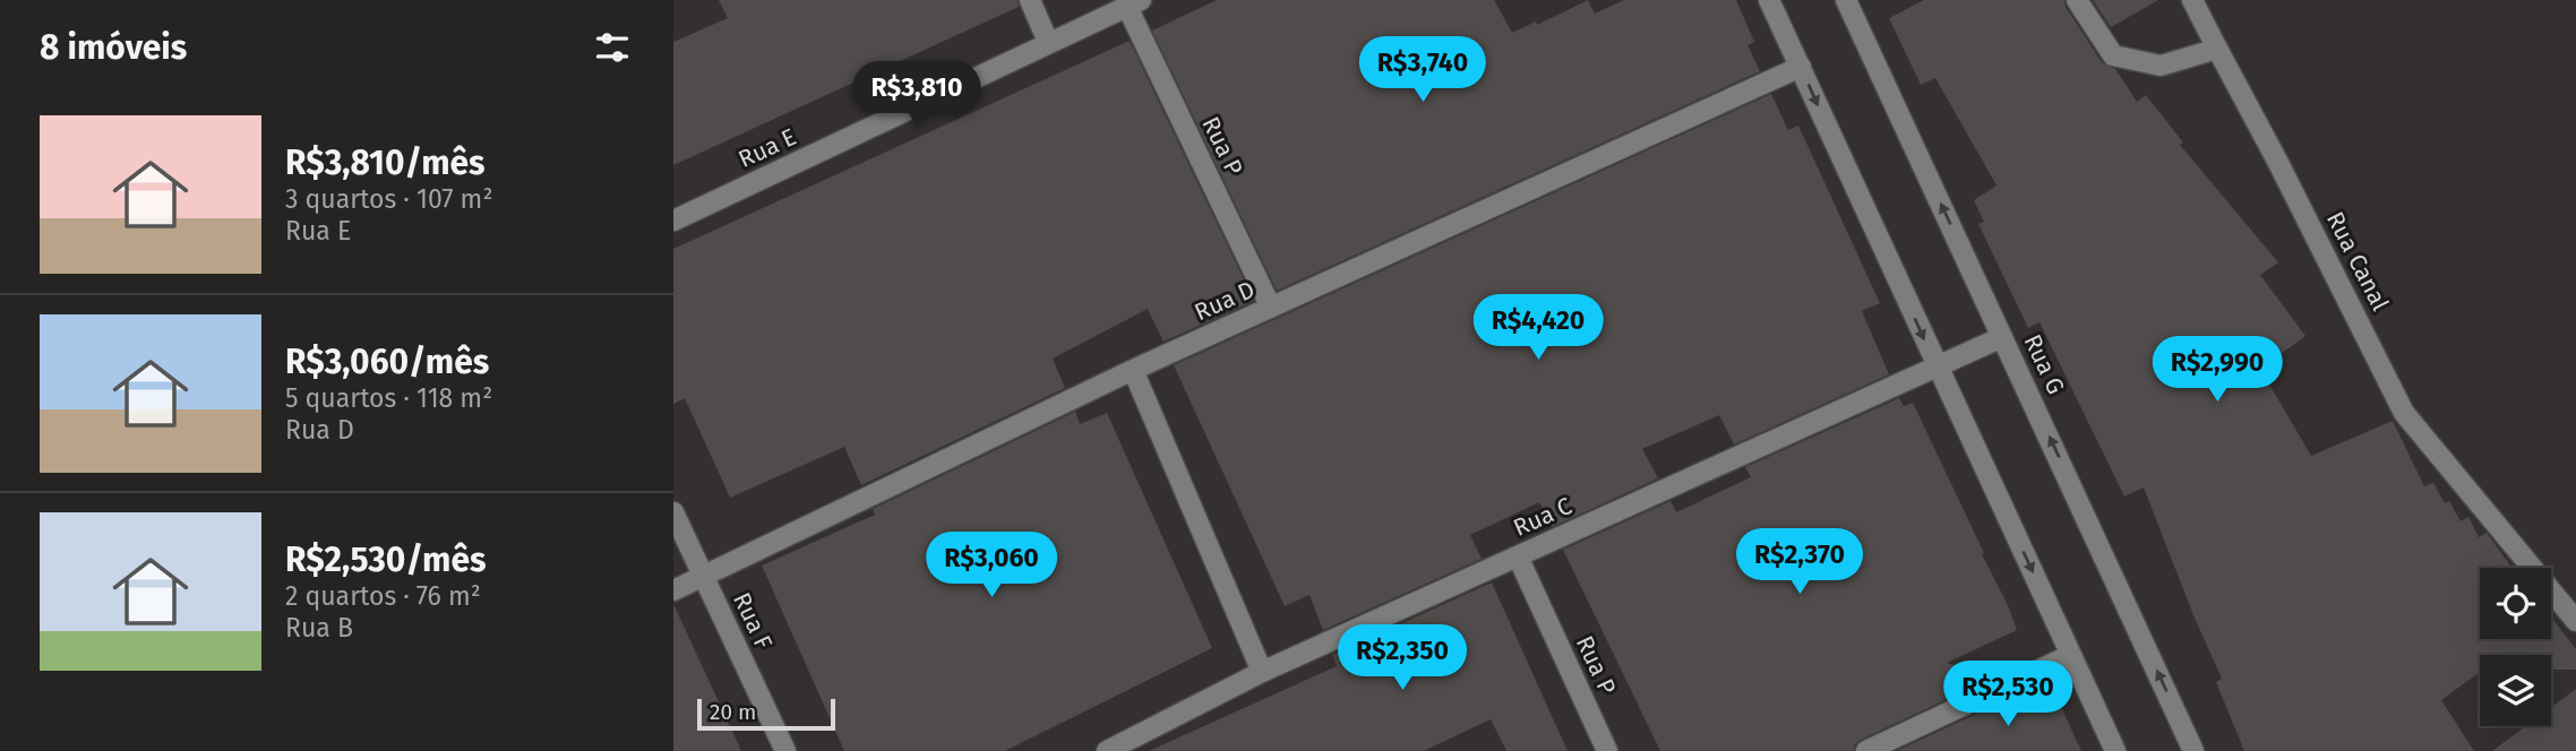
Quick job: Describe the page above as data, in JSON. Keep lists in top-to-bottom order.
{
  "streets": {
    "street": [
      "Rua P",
      "Rua E",
      "Rua Canal",
      "Rua D",
      "Rua G",
      "Rua C",
      "Rua F"
    ]
  },
  "crossings": [
    ["Rua P", "Rua E"],
    ["Rua P", "Rua D"],
    ["Rua P", "Rua C"],
    ["Rua D", "Rua F"],
    ["Rua G", "Rua C"]
  ],
  "scale_bar": "20 m",
  "page": {
    "heading": "8 imóveis",
    "price": [
      "R$3,740",
      "R$3,810",
      "R$4,420",
      "R$2,990",
      "R$2,370",
      "R$3,060",
      "R$2,350",
      "R$2,530"
    ],
    "list": [
      {
        "name": "R$3,810/mês",
        "note": "3 quartos · 107 m² · Rua E"
      },
      {
        "name": "R$3,060/mês",
        "note": "5 quartos · 118 m² · Rua D"
      },
      {
        "name": "R$2,530/mês",
        "note": "2 quartos · 76 m² · Rua B"
      }
    ],
    "scale": "20 m"
  }
}
